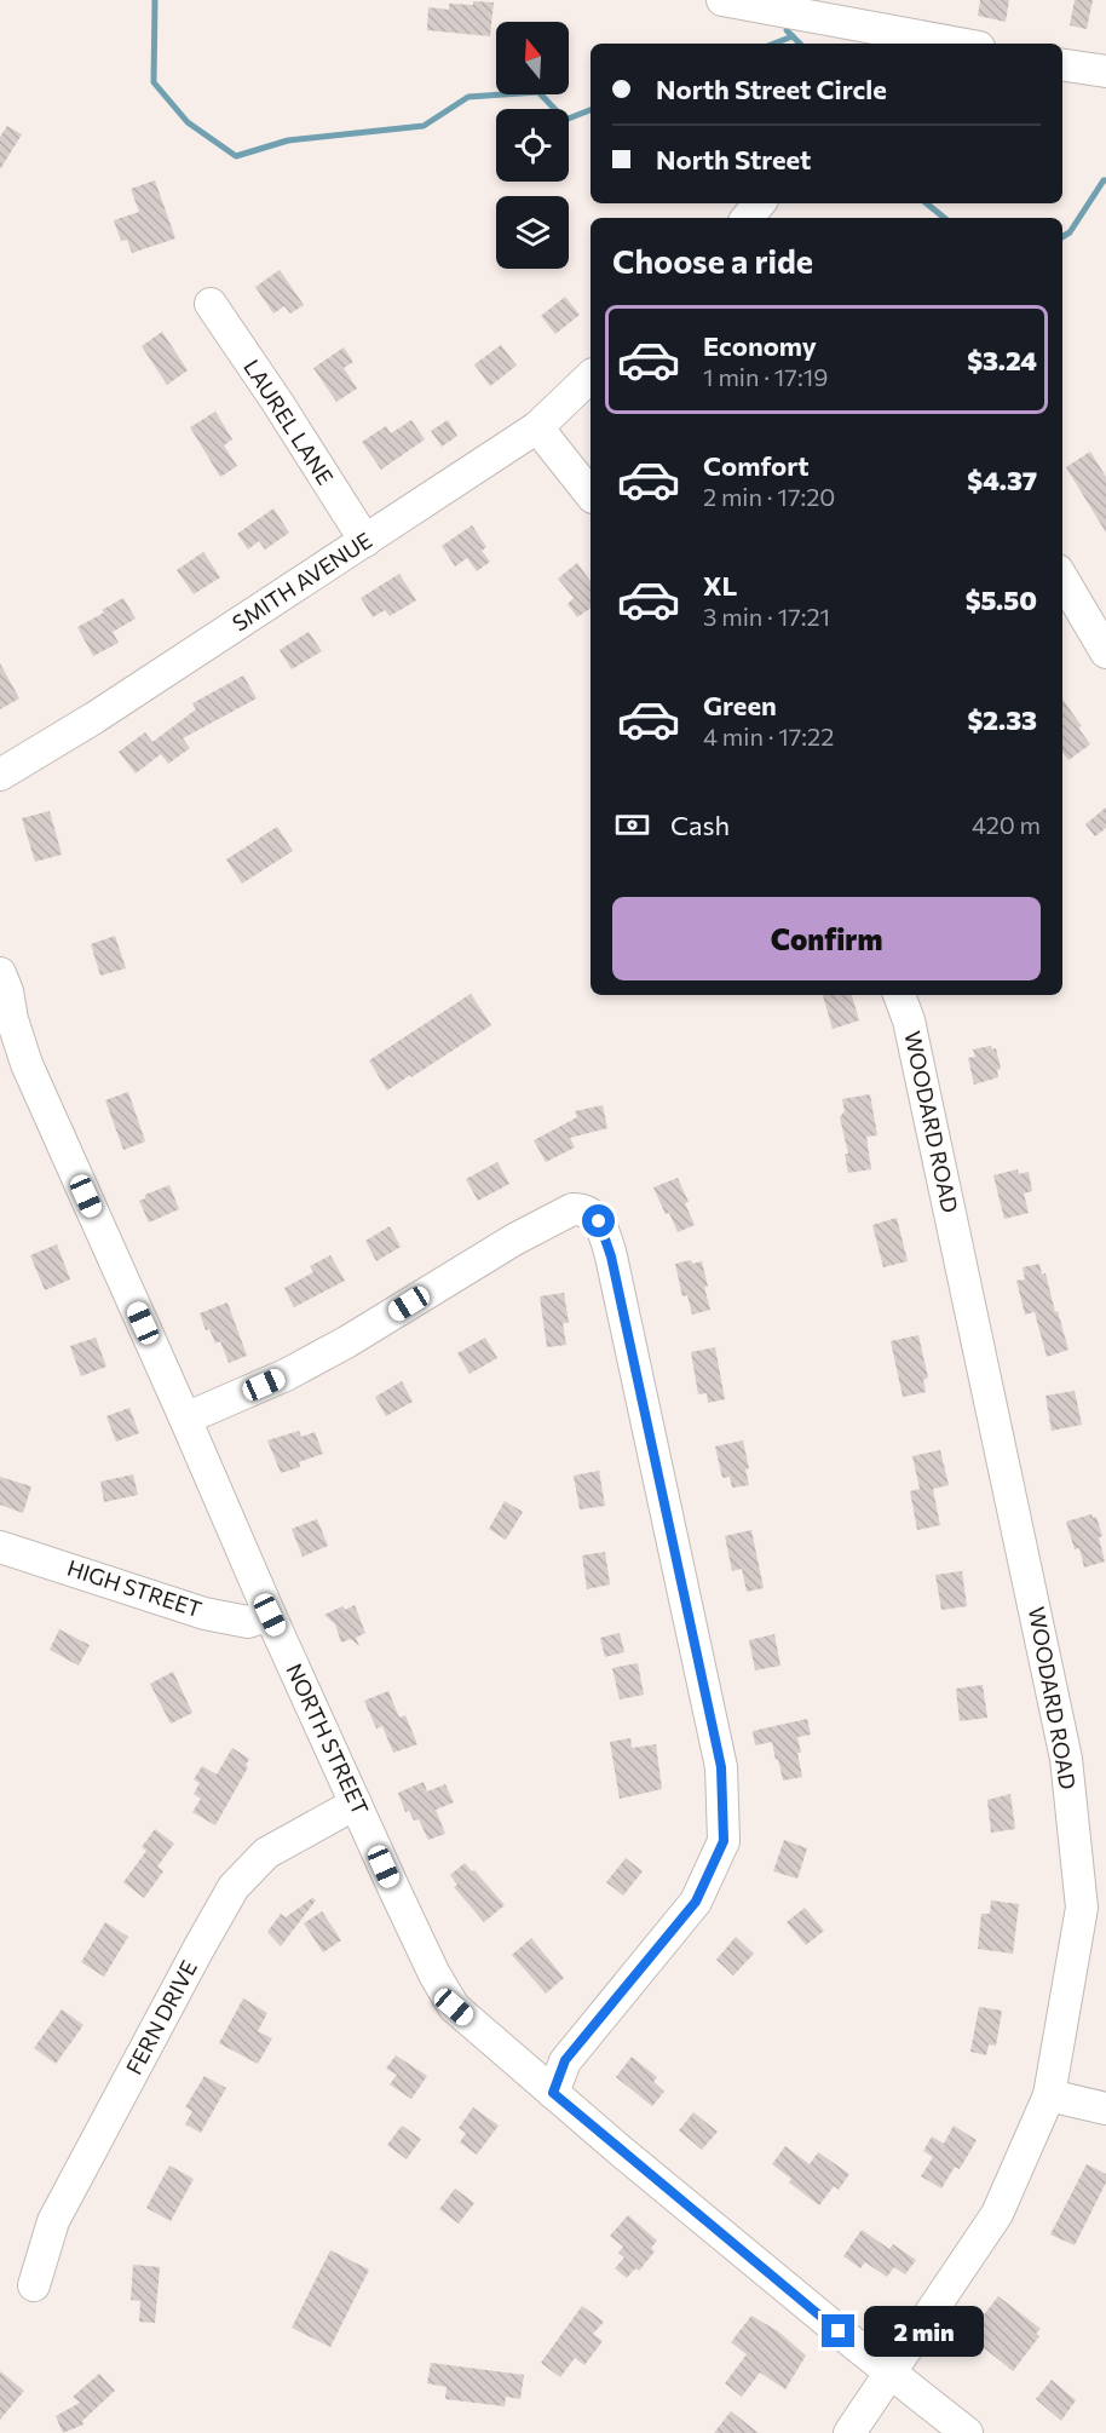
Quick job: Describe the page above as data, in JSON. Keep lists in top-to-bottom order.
{
  "streets": {
    "street": [
      "LAUREL LANE",
      "SMITH AVENUE",
      "WOODARD ROAD",
      "HIGH STREET",
      "NORTH STREET",
      "FERN DRIVE"
    ]
  },
  "crossings": [
    ["LAUREL LANE", "SMITH AVENUE"],
    ["WOODARD ROAD", "NORTH STREET"],
    ["HIGH STREET", "NORTH STREET"],
    ["NORTH STREET", "FERN DRIVE"]
  ],
  "north": "top",
  "page": {
    "banner": ["North Street Circle", "North Street"],
    "heading": "Choose a ride",
    "list": [
      {
        "name": "Economy",
        "note": "1 min · 17:19",
        "value": "$3.24"
      },
      {
        "name": "Comfort",
        "note": "2 min · 17:20",
        "value": "$4.37"
      },
      {
        "name": "XL",
        "note": "3 min · 17:21",
        "value": "$5.50"
      },
      {
        "name": "Green",
        "note": "4 min · 17:22",
        "value": "$2.33"
      }
    ],
    "pay": ["Cash", "420 m"],
    "buttons": "Confirm",
    "bubble": "2 min"
  }
}
